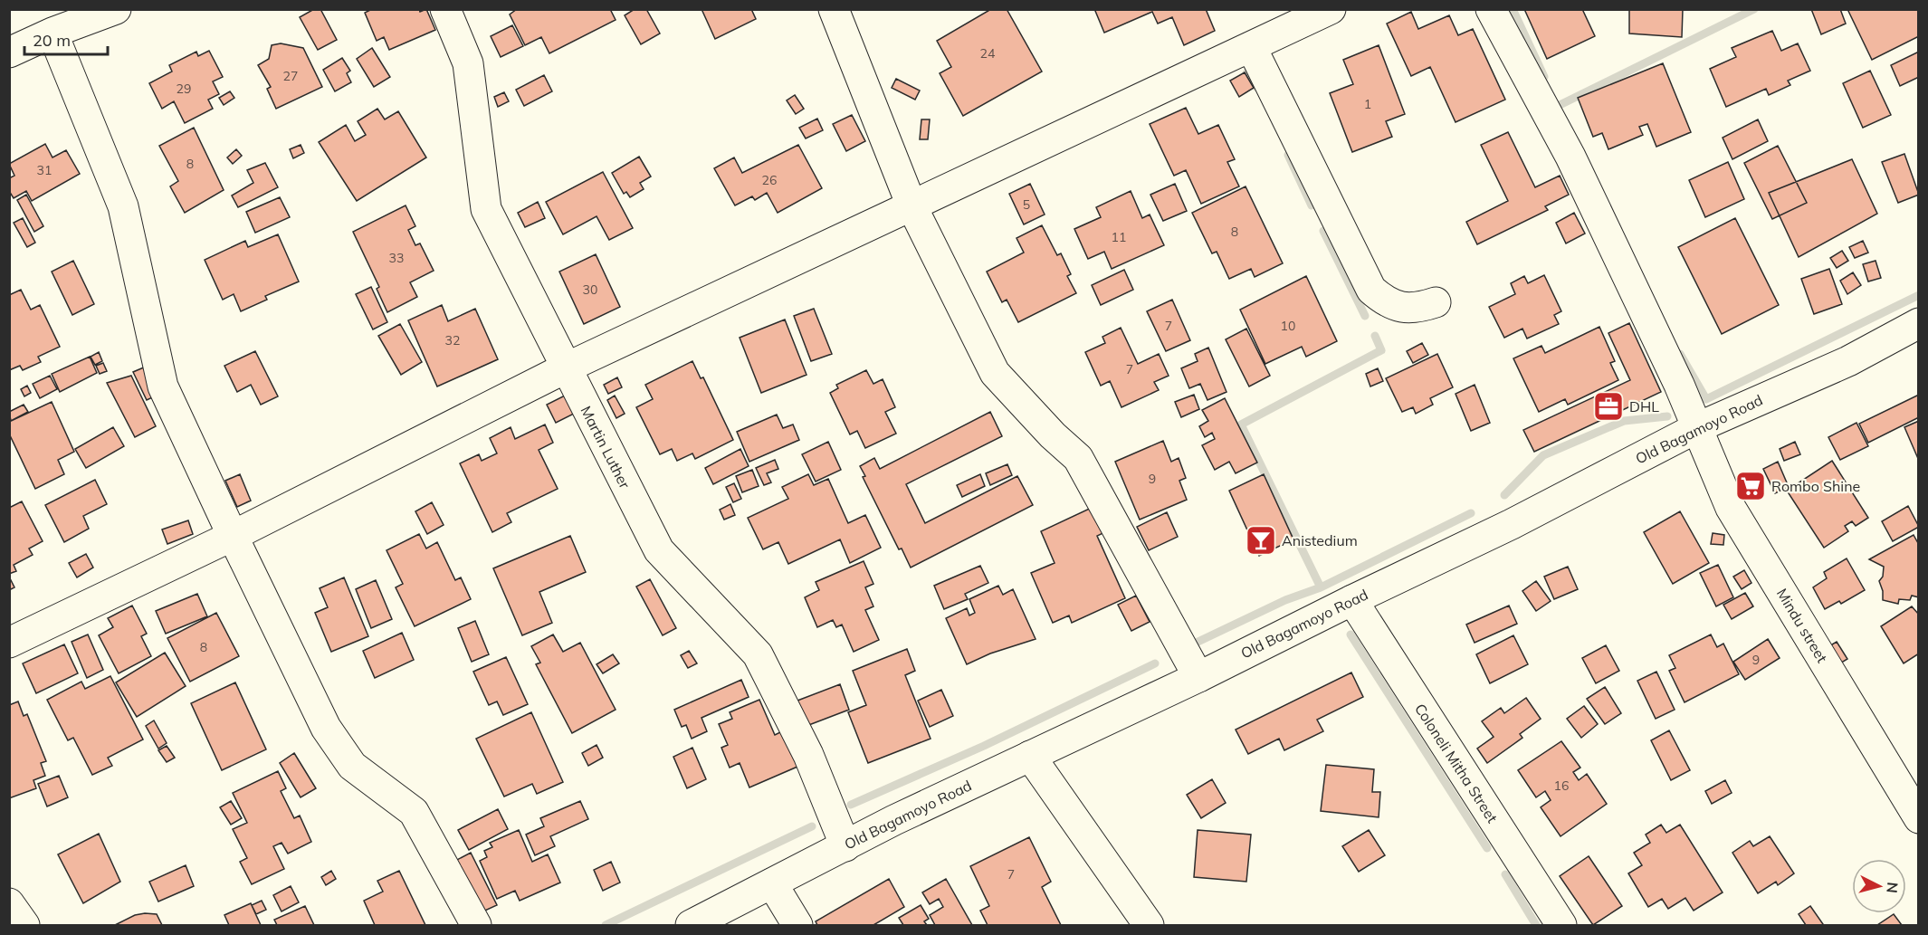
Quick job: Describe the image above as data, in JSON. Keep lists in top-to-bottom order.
{
  "streets": {
    "street": [
      "Old Bagamoyo Road",
      "Martin Luther",
      "Mindu street",
      "Coloneli Mitha Street"
    ]
  },
  "crossings": [
    ["Old Bagamoyo Road", "Martin Luther"],
    ["Old Bagamoyo Road", "Mindu street"],
    ["Old Bagamoyo Road", "Coloneli Mitha Street"]
  ],
  "places": {
    "office": ["DHL"],
    "supermarket": ["Rombo Shine"],
    "bar": ["Anistedium"]
  },
  "house_numbers": [
    "24",
    "27",
    "29",
    "1",
    "8",
    "31",
    "26",
    "5",
    "8",
    "11",
    "33",
    "30",
    "7",
    "10",
    "32",
    "7",
    "9",
    "8",
    "9",
    "16",
    "7"
  ],
  "scale_bar": "20 m",
  "north": "right"
}
